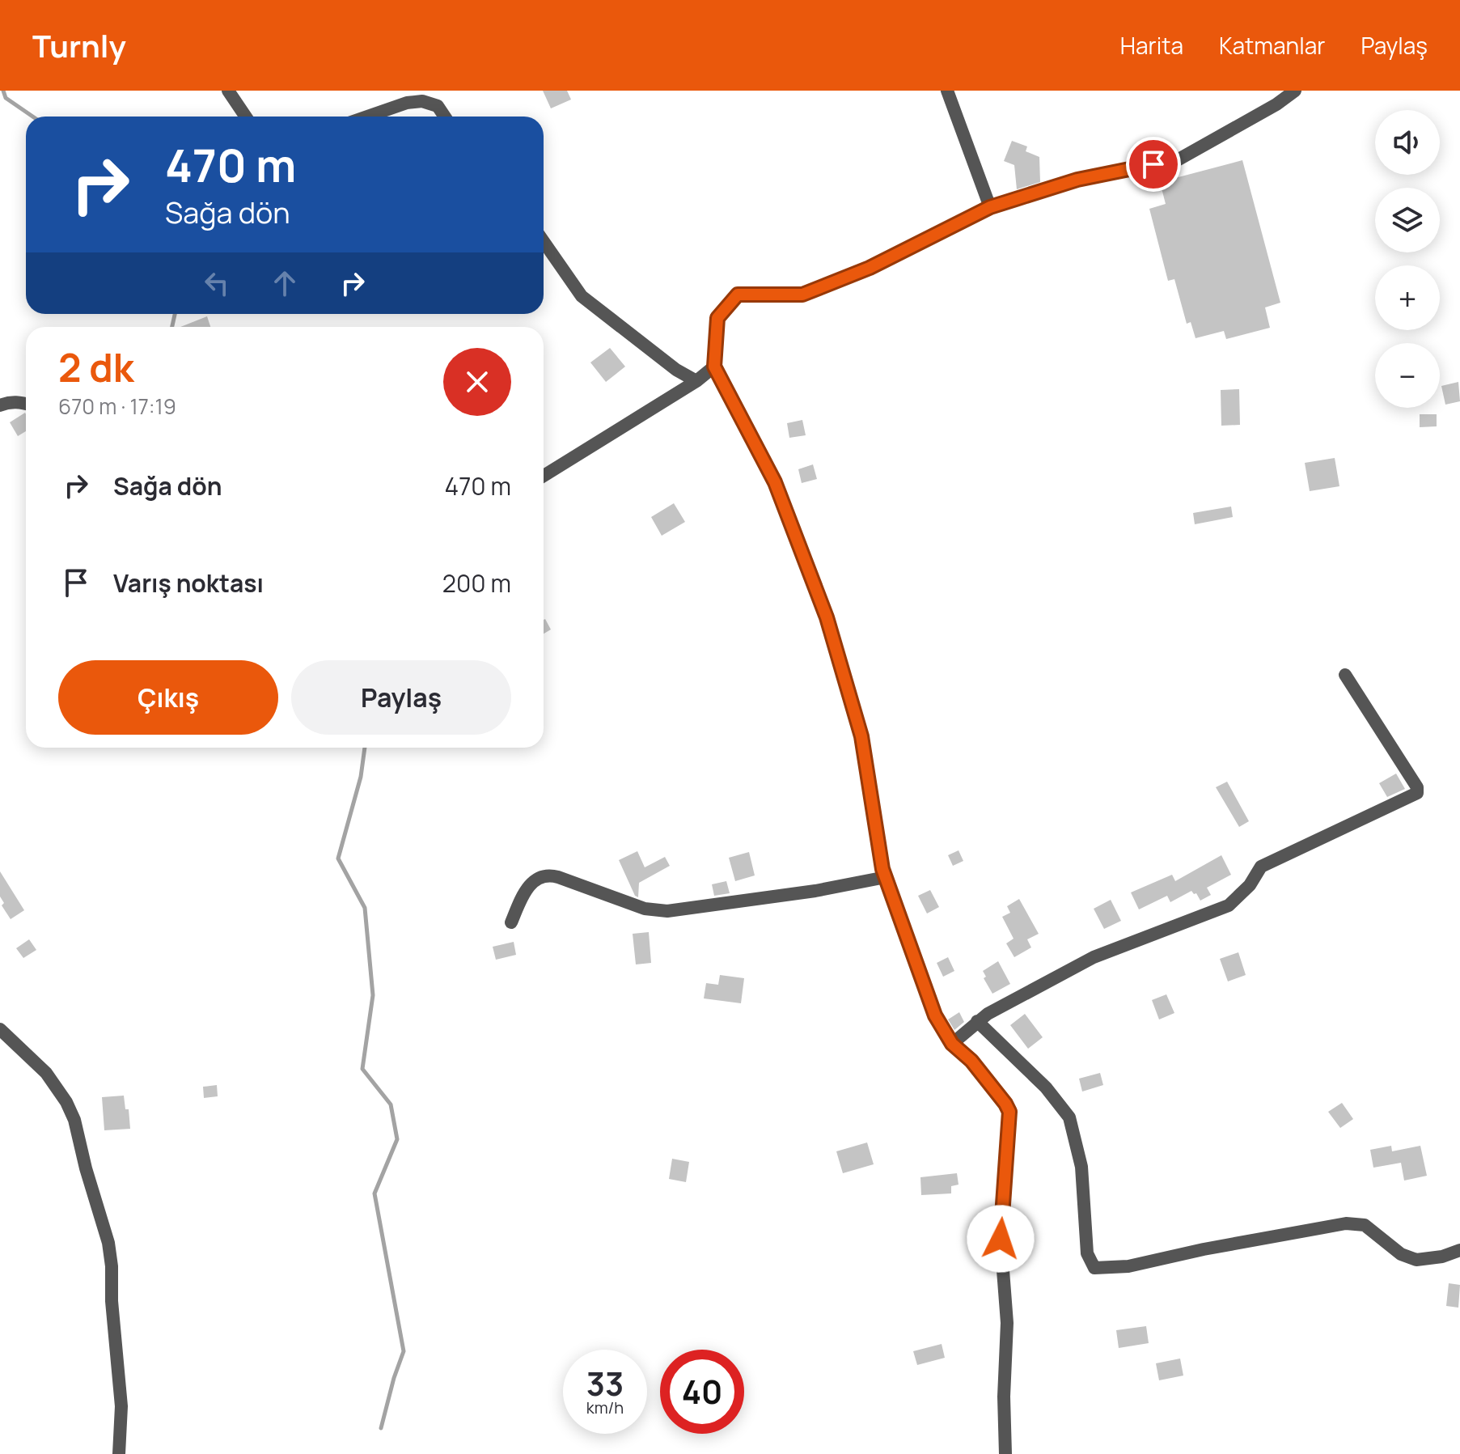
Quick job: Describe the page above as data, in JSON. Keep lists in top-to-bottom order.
{
  "page": {
    "header": "Turnly",
    "nav": ["Harita", "Katmanlar", "Paylaş"],
    "map_buttons": ["+", "−"],
    "turn": ["470 m", "Sağa dön"],
    "heading": ["2 dk", "670 m · 17:19"],
    "list": [
      {
        "name": "Sağa dön",
        "value": "470 m"
      },
      {
        "name": "Varış noktası",
        "value": "200 m"
      }
    ],
    "buttons": ["Çıkış", "Paylaş"],
    "speed": "33 km/h",
    "limit": "40"
  }
}
